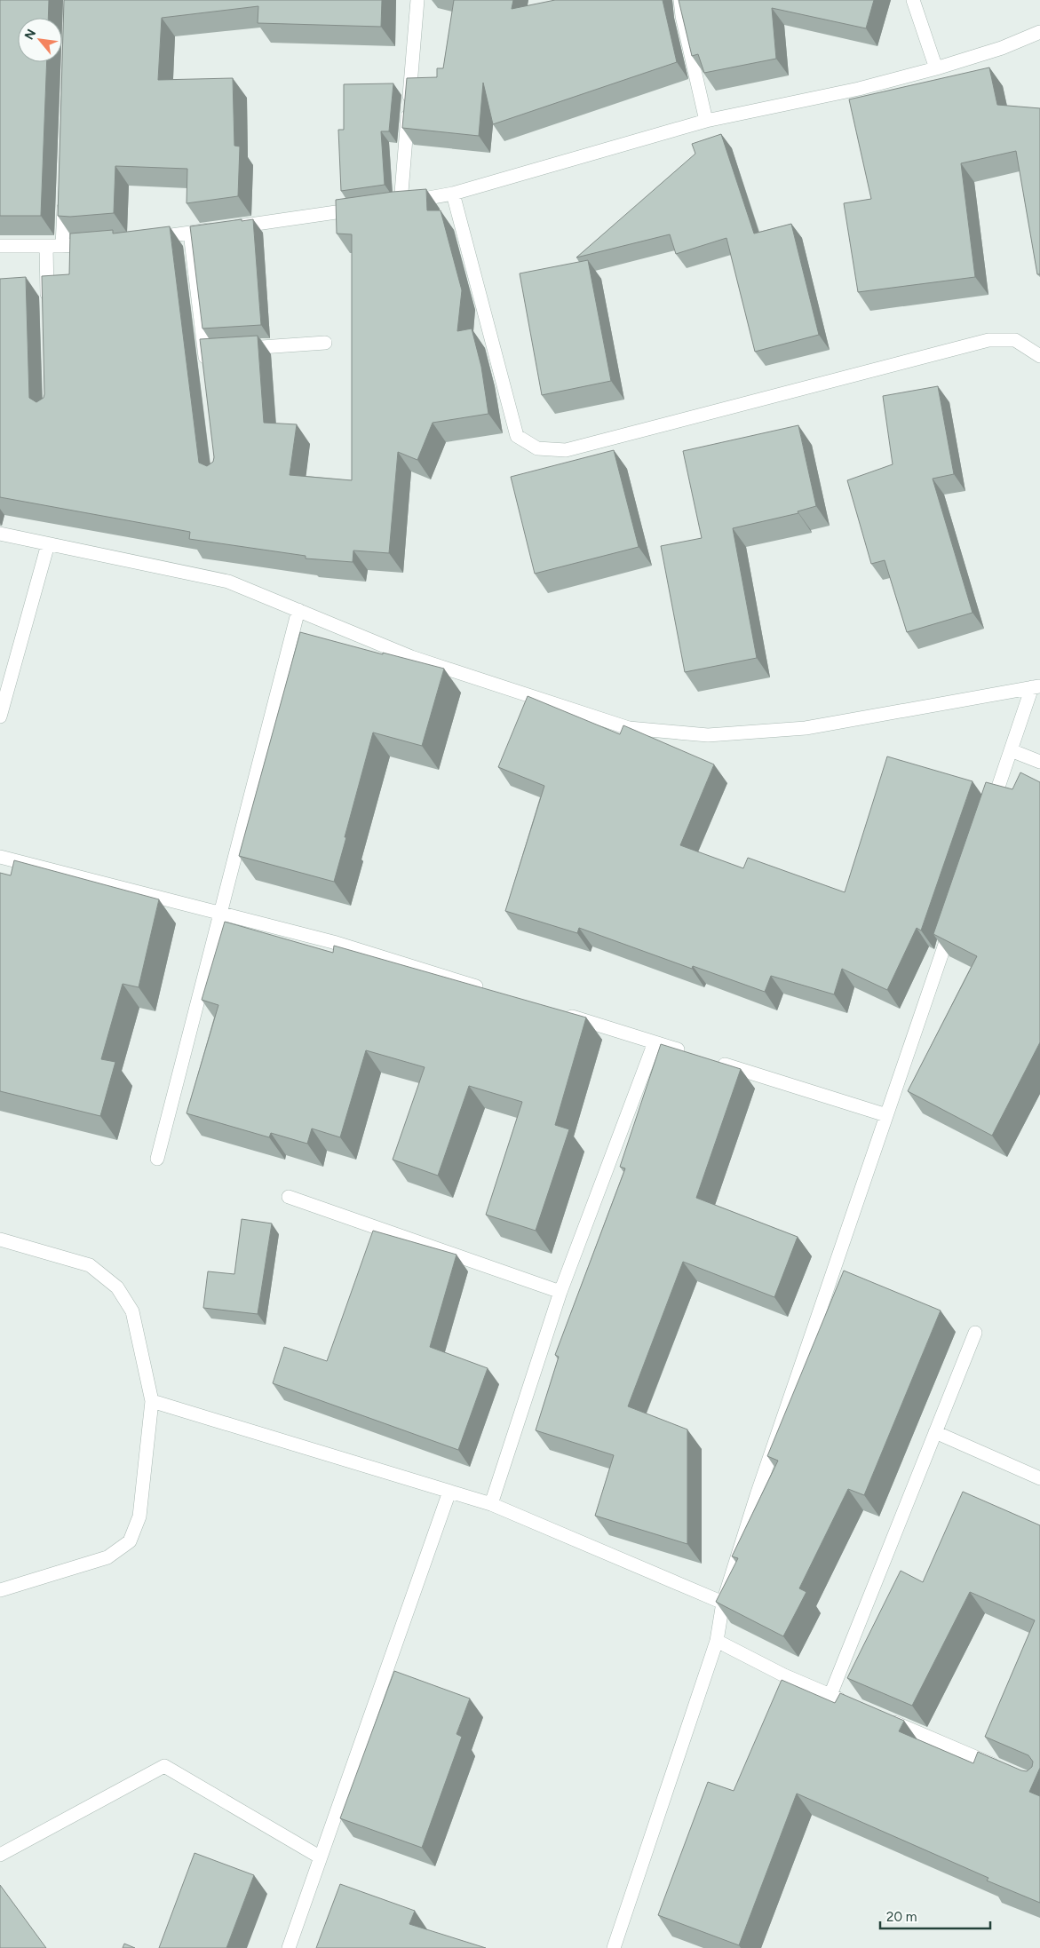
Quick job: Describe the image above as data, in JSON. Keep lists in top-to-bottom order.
{
  "scale_bar": "20 m",
  "north": "top left"
}
